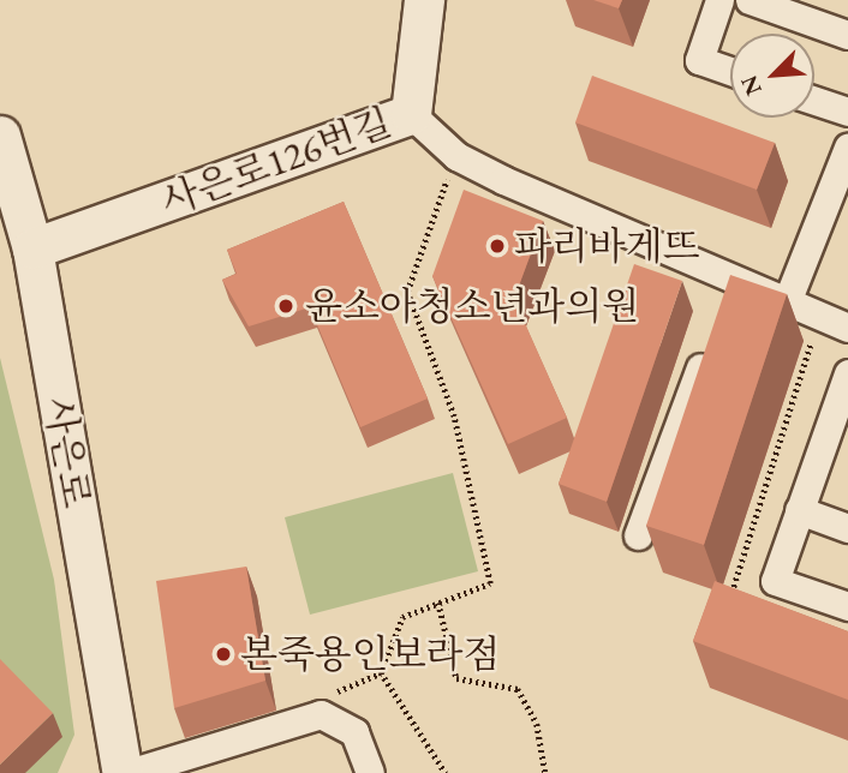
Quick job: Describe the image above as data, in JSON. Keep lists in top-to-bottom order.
{
  "streets": {
    "main road": ["사은로126번길", "사은로"]
  },
  "crossings": [
    ["사은로126번길", "사은로"]
  ],
  "places": ["파리바게뜨", "윤소아청소년과의원", "본죽용인보라점"],
  "north": "bottom left"
}
